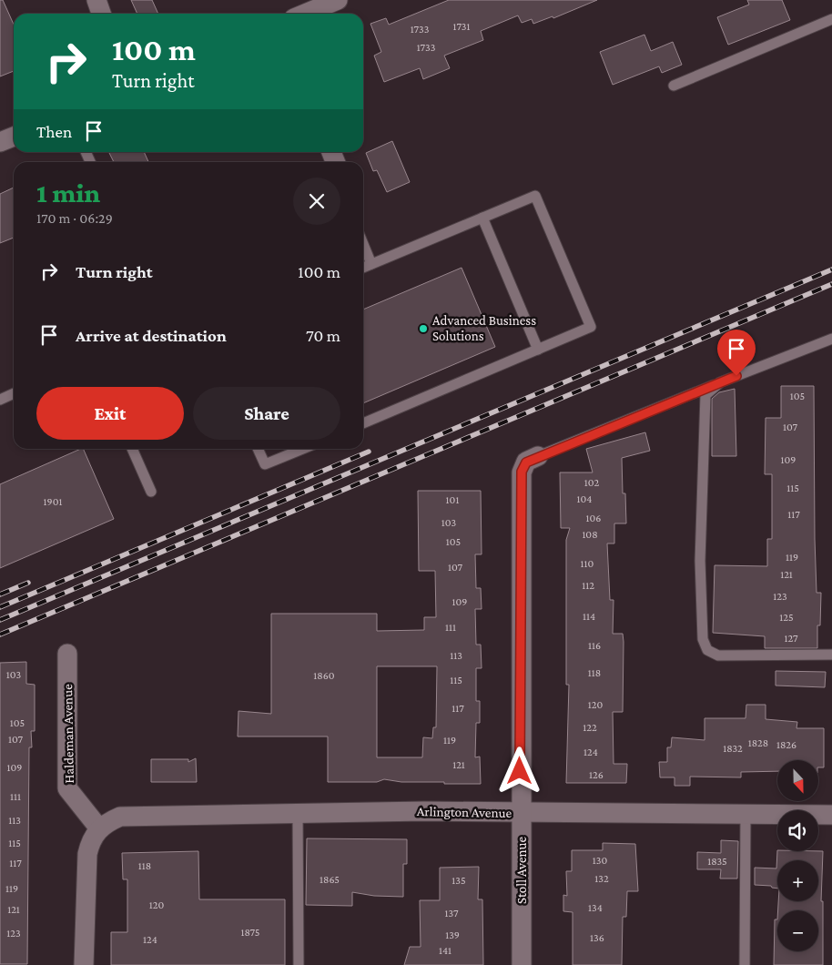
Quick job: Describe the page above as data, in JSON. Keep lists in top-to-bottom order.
{
  "streets": {
    "street": ["Haldeman Avenue", "Arlington Avenue", "Stoll Avenue"]
  },
  "crossings": [
    ["Haldeman Avenue", "Arlington Avenue"],
    ["Arlington Avenue", "Stoll Avenue"]
  ],
  "places": ["Advanced Business Solutions"],
  "house_numbers": [
    "1731",
    "1733",
    "1733",
    "105",
    "107",
    "109",
    "102",
    "115",
    "104",
    "101",
    "1901",
    "117",
    "106",
    "103",
    "108",
    "105",
    "119",
    "110",
    "107",
    "121",
    "112",
    "123",
    "109",
    "114",
    "125",
    "111",
    "127",
    "116",
    "113",
    "118",
    "103",
    "1860",
    "115",
    "120",
    "117",
    "105",
    "122",
    "107",
    "119",
    "1828",
    "1826",
    "1832",
    "124",
    "121",
    "109",
    "126",
    "111",
    "113",
    "115",
    "130",
    "1835",
    "117",
    "118",
    "132",
    "1865",
    "135",
    "119",
    "120",
    "134",
    "121",
    "137",
    "1875",
    "123",
    "139",
    "136",
    "124",
    "141"
  ],
  "north": "bottom",
  "page": {
    "turn": ["100 m", "Turn right"],
    "then": "Then",
    "heading": ["1 min", "170 m · 06:29"],
    "list": [
      {
        "name": "Turn right",
        "value": "100 m"
      },
      {
        "name": "Arrive at destination",
        "value": "70 m"
      }
    ],
    "buttons": ["Exit", "Share"],
    "map_buttons": ["+", "−"]
  }
}
